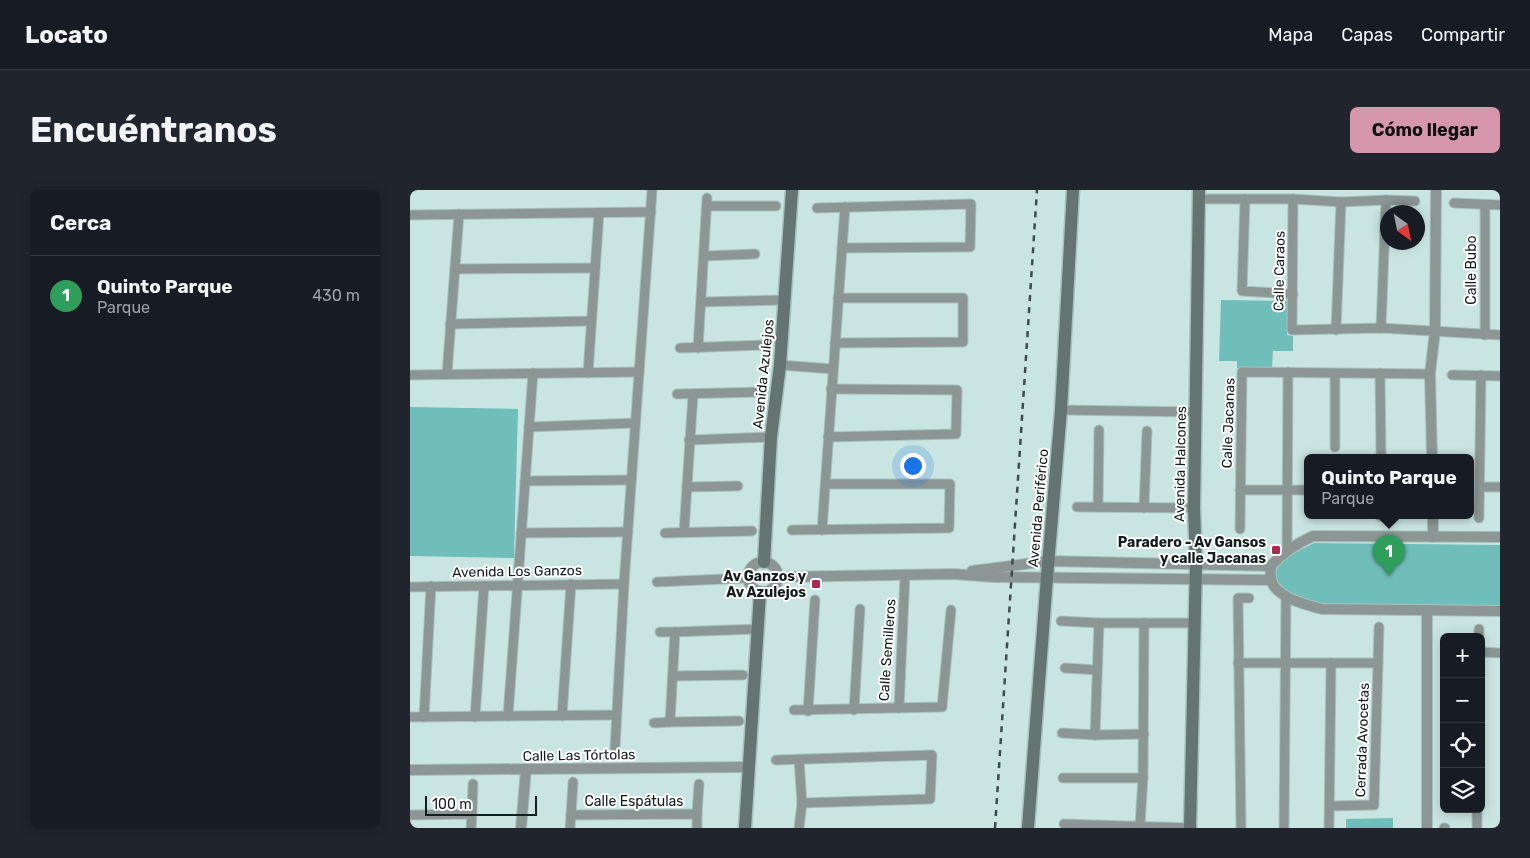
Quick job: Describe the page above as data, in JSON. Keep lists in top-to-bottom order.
{
  "streets": {
    "main road": ["Avenida Azulejos", "Avenida Halcones", "Avenida Periférico"],
    "street": [
      "Calle Bubo",
      "Calle Caraos",
      "Calle Jacanas",
      "Avenida Los Ganzos",
      "Calle Semilleros",
      "Cerrada Avocetas",
      "Calle Las Tórtolas",
      "Calle Espátulas"
    ]
  },
  "places": {
    "transit": ["Paradero - Av Gansos y calle Jacanas", "Av Ganzos y Av Azulejos"]
  },
  "scale_bar": "100 m",
  "north": "bottom right",
  "page": {
    "header": "Locato",
    "nav": ["Mapa", "Capas", "Compartir"],
    "buttons": "Cómo llegar",
    "title": "Encuéntranos",
    "heading": "Cerca",
    "list": [
      {
        "mark": "1",
        "name": "Quinto Parque",
        "note": "Parque",
        "value": "430 m"
      }
    ],
    "popup": ["Quinto Parque", "Parque"],
    "pins": "1",
    "map_buttons": ["+", "−"],
    "scale": "100 m"
  }
}
